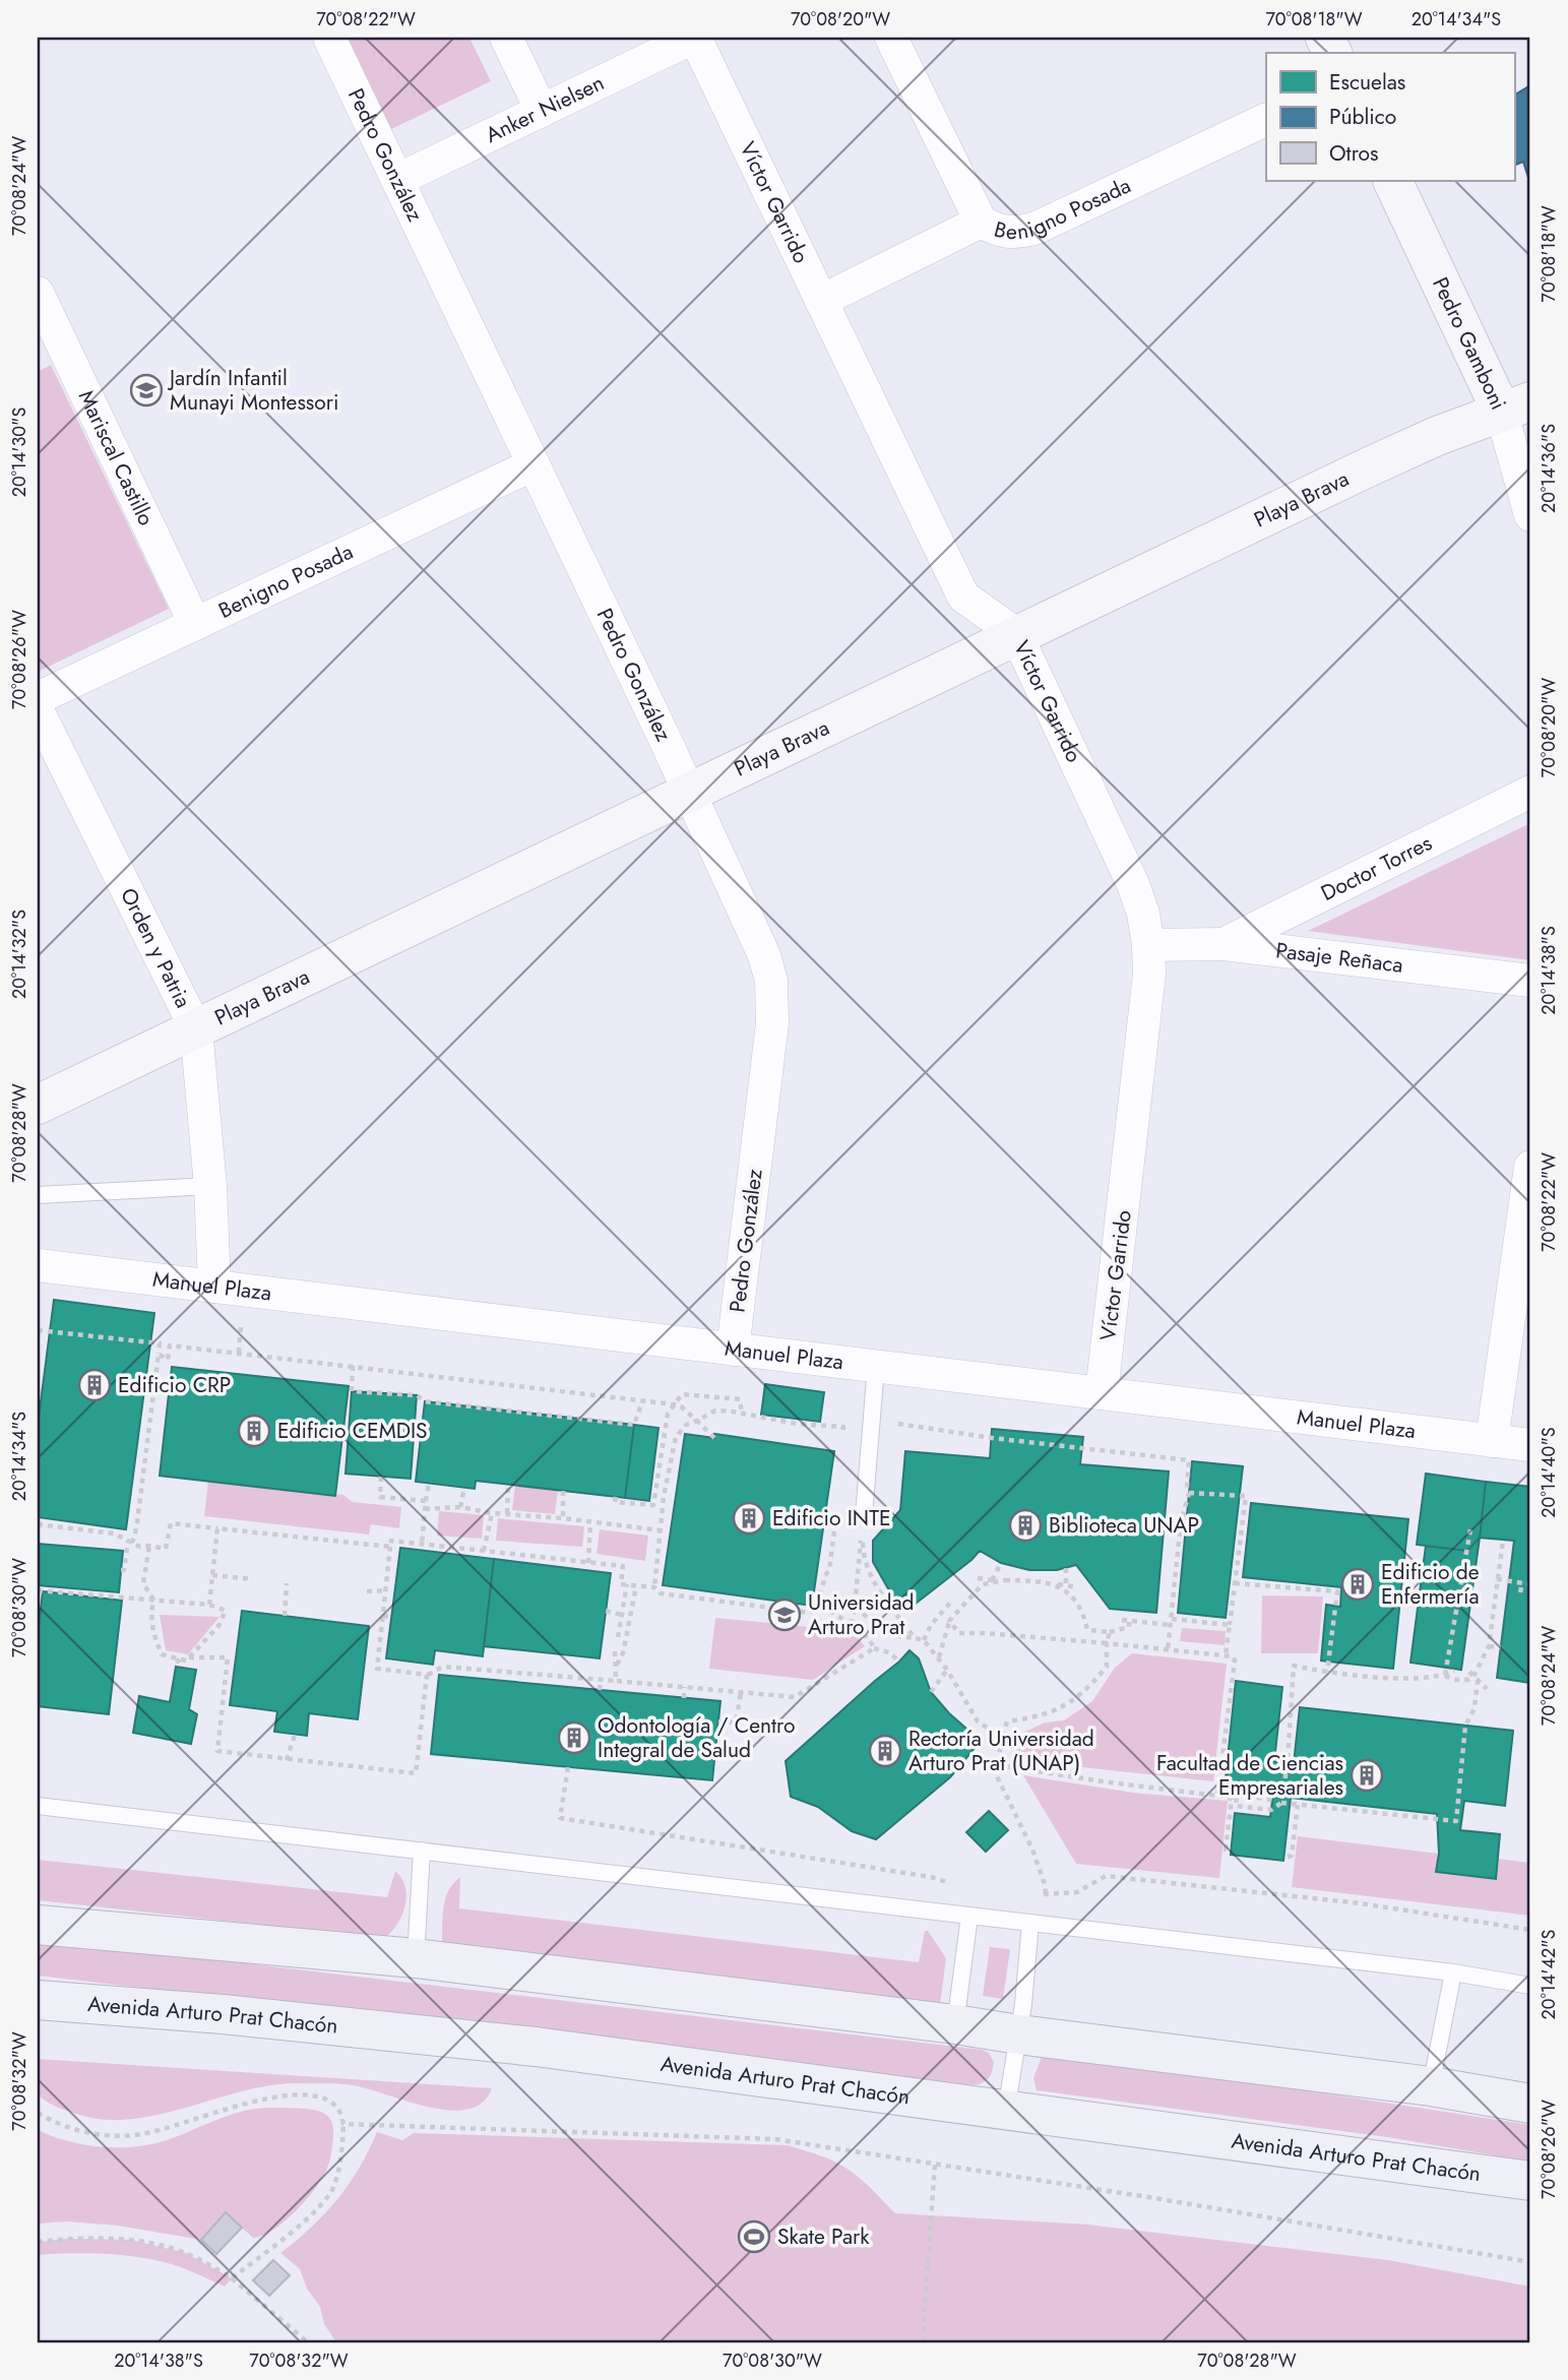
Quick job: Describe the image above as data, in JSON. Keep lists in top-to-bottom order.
{
  "streets": {
    "main road": ["Avenida Arturo Prat Chacón"],
    "street": [
      "Anker Nielsen",
      "Pedro González",
      "Víctor Garrido",
      "Benigno Posada",
      "Pedro Gamboni",
      "Mariscal Castillo",
      "Playa Brava",
      "Doctor Torres",
      "Orden y Patria",
      "Pasaje Reñaca",
      "Manuel Plaza"
    ]
  },
  "crossings": [
    ["Anker Nielsen", "Pedro González"],
    ["Anker Nielsen", "Víctor Garrido"],
    ["Pedro González", "Benigno Posada"],
    ["Pedro González", "Playa Brava"],
    ["Pedro González", "Manuel Plaza"],
    ["Víctor Garrido", "Benigno Posada"],
    ["Víctor Garrido", "Playa Brava"],
    ["Víctor Garrido", "Pasaje Reñaca"],
    ["Víctor Garrido", "Manuel Plaza"],
    ["Benigno Posada", "Mariscal Castillo"],
    ["Pedro Gamboni", "Playa Brava"],
    ["Playa Brava", "Orden y Patria"],
    ["Doctor Torres", "Pasaje Reñaca"],
    ["Orden y Patria", "Manuel Plaza"]
  ],
  "places": {
    "school or university": ["Jardín Infantil Munayi Montessori", "Universidad Arturo Prat"],
    "building": [
      "Edificio CRP",
      "Edificio CEMDIS",
      "Edificio INTE",
      "Biblioteca UNAP",
      "Edificio de Enfermería",
      "Odontología / Centro Integral de Salud",
      "Rectoría Universidad Arturo Prat (UNAP)",
      "Facultad de Ciencias Empresariales"
    ],
    "sports": ["Skate Park"]
  },
  "legend": ["Escuelas", "Público", "Otros"],
  "coordinates": [
    "70°08'22\"W",
    "70°08'20\"W",
    "70°08'18\"W",
    "20°14'34\"S",
    "70°08'24\"W",
    "20°14'30\"S",
    "20°14'36\"S",
    "70°08'26\"W",
    "20°14'32\"S",
    "20°14'38\"S",
    "70°08'28\"W",
    "20°14'40\"S",
    "70°08'30\"W",
    "20°14'42\"S",
    "70°08'32\"W"
  ]
}
